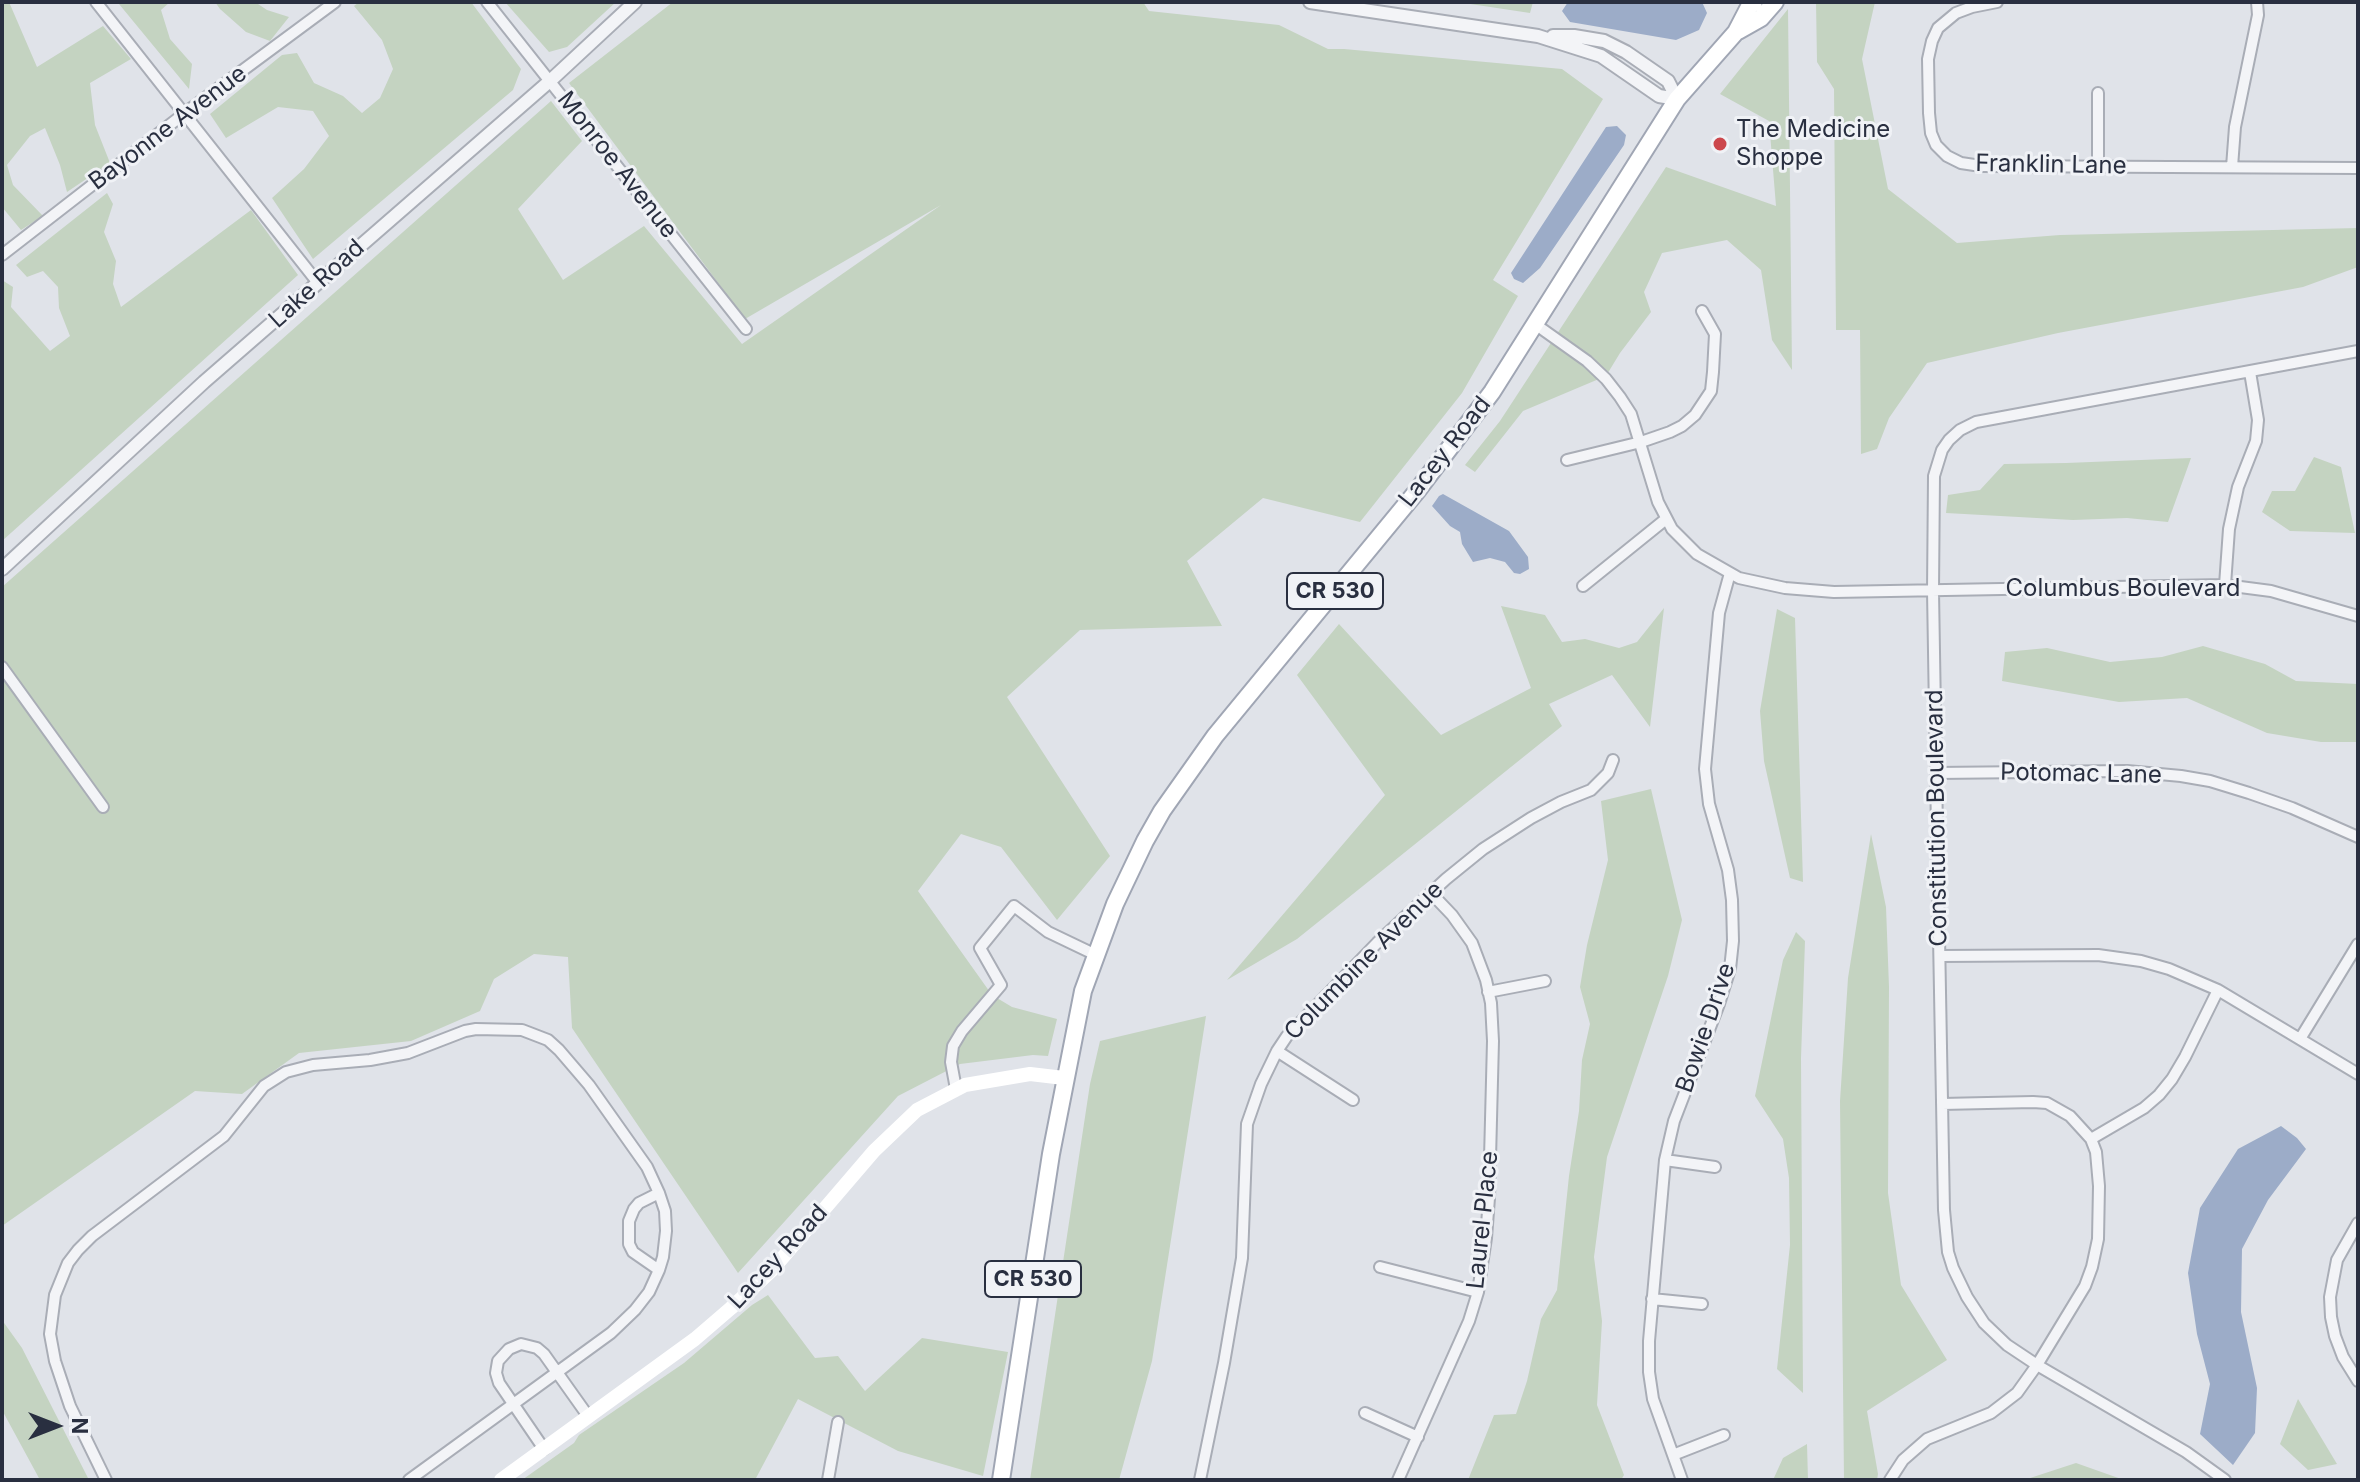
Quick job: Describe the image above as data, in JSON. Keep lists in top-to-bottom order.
{
  "streets": {
    "main road": ["Lacey Road", "CR 530"],
    "street": [
      "Bayonne Avenue",
      "Monroe Avenue",
      "Franklin Lane",
      "Lake Road",
      "Columbus Boulevard",
      "Potomac Lane",
      "Constitution Boulevard",
      "Columbine Avenue",
      "Bowie Drive",
      "Laurel Place"
    ]
  },
  "crossings": [
    ["Monroe Avenue", "Lake Road"],
    ["Lacey Road", "CR 530"],
    ["Columbus Boulevard", "Constitution Boulevard"],
    ["Columbus Boulevard", "Bowie Drive"],
    ["Potomac Lane", "Constitution Boulevard"],
    ["Columbine Avenue", "Laurel Place"]
  ],
  "places": ["The Medicine Shoppe"],
  "north": "right"
}
